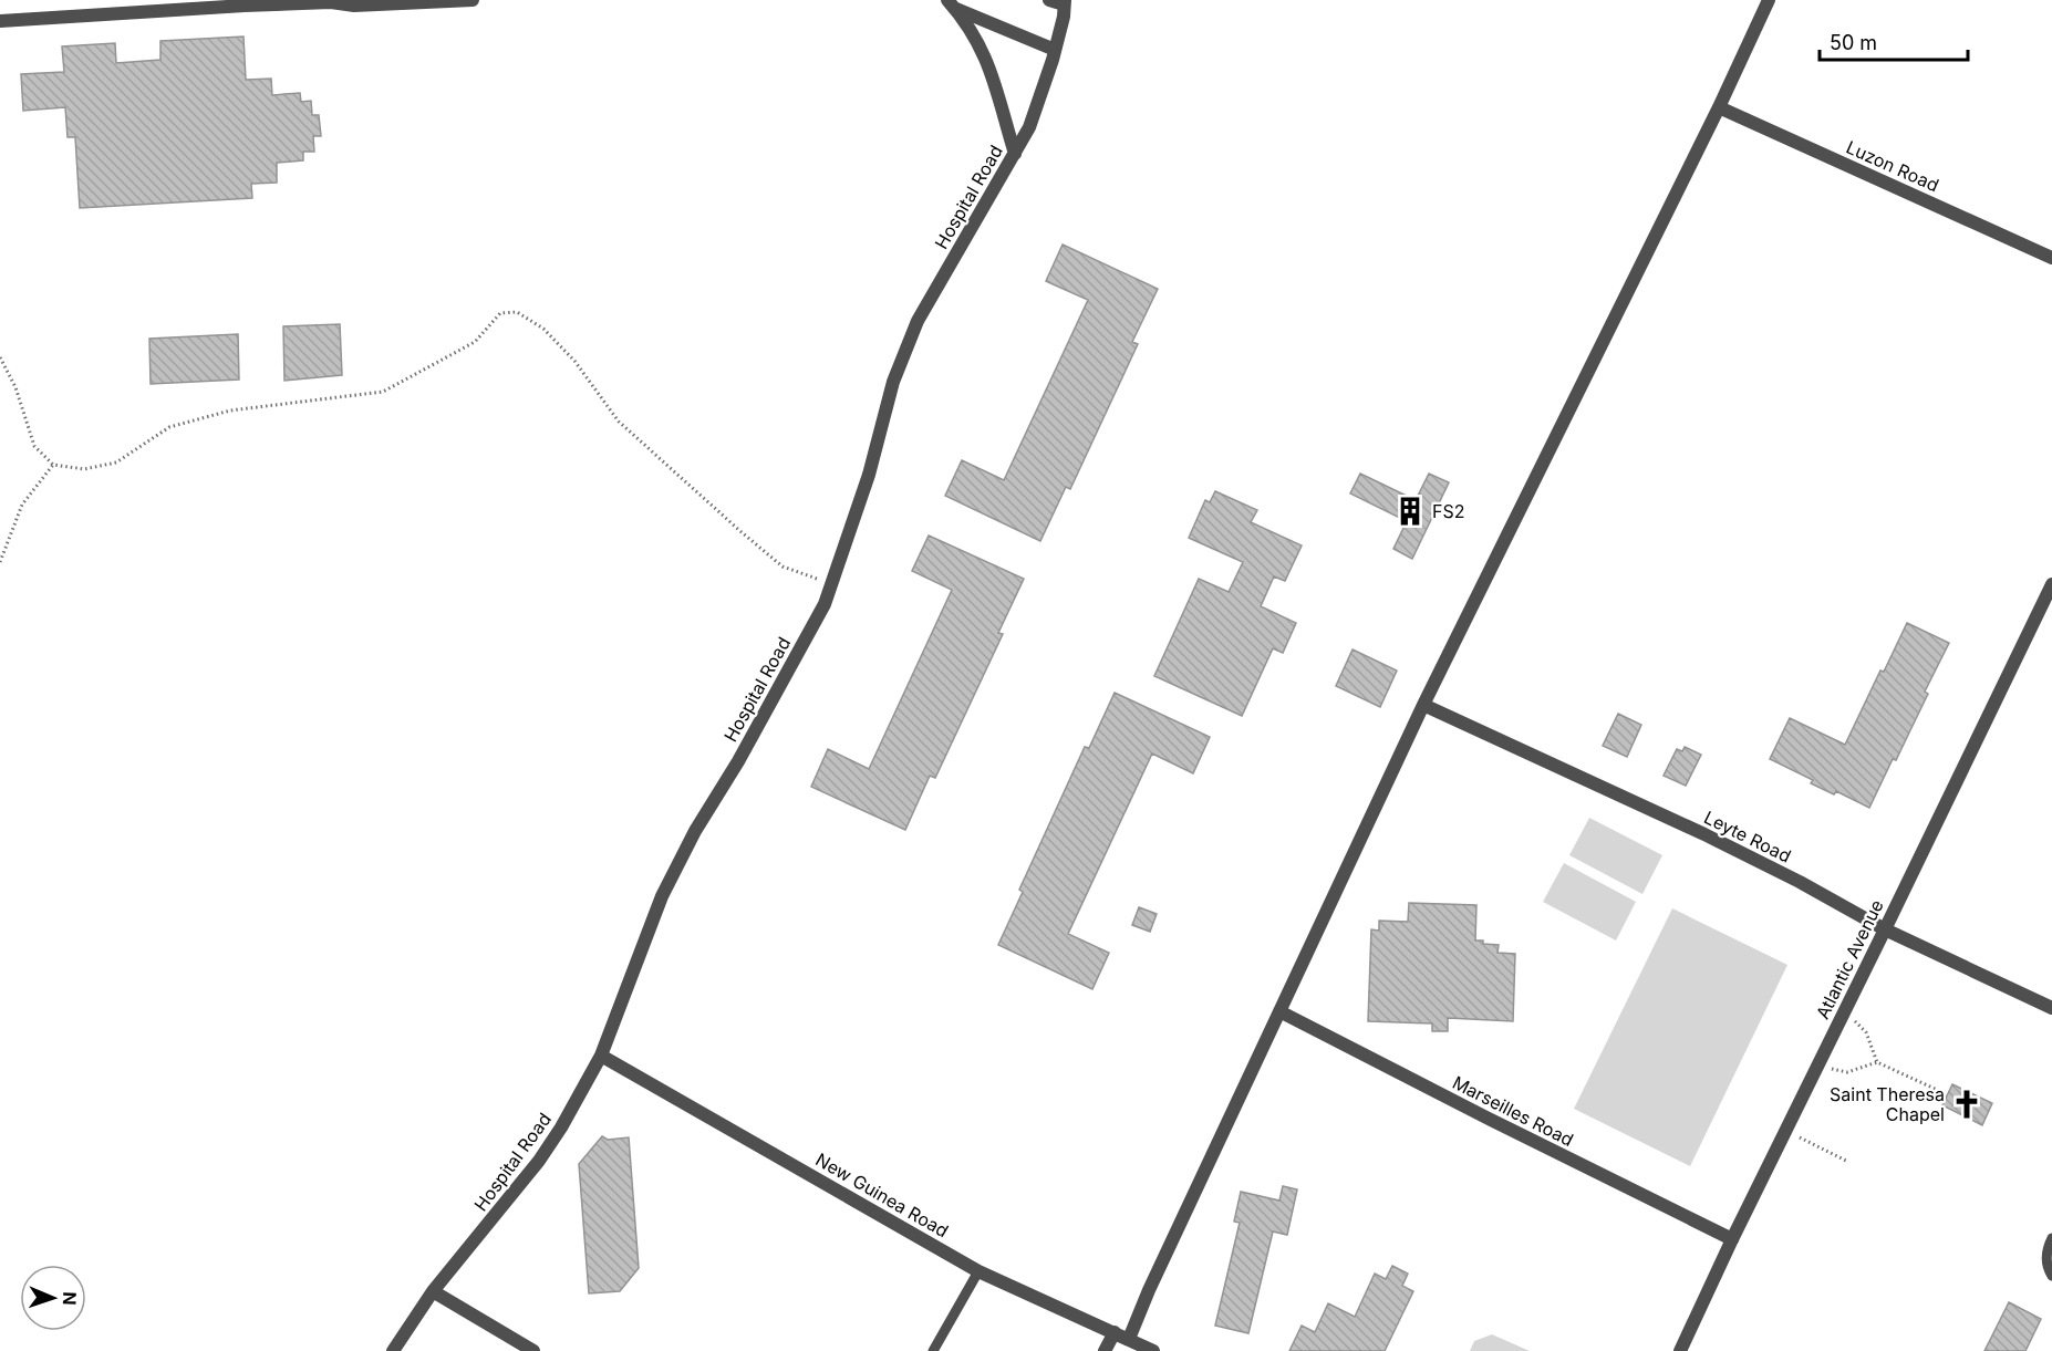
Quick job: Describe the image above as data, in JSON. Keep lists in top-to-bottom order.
{
  "streets": {
    "street": [
      "Luzon Road",
      "Hospital Road",
      "Leyte Road",
      "Atlantic Avenue",
      "Marseilles Road",
      "New Guinea Road"
    ]
  },
  "crossings": [
    ["Hospital Road", "New Guinea Road"],
    ["Leyte Road", "Atlantic Avenue"],
    ["Atlantic Avenue", "Marseilles Road"]
  ],
  "places": {
    "building": ["FS2"],
    "church": ["Saint Theresa Chapel"]
  },
  "scale_bar": "50 m",
  "north": "right"
}
